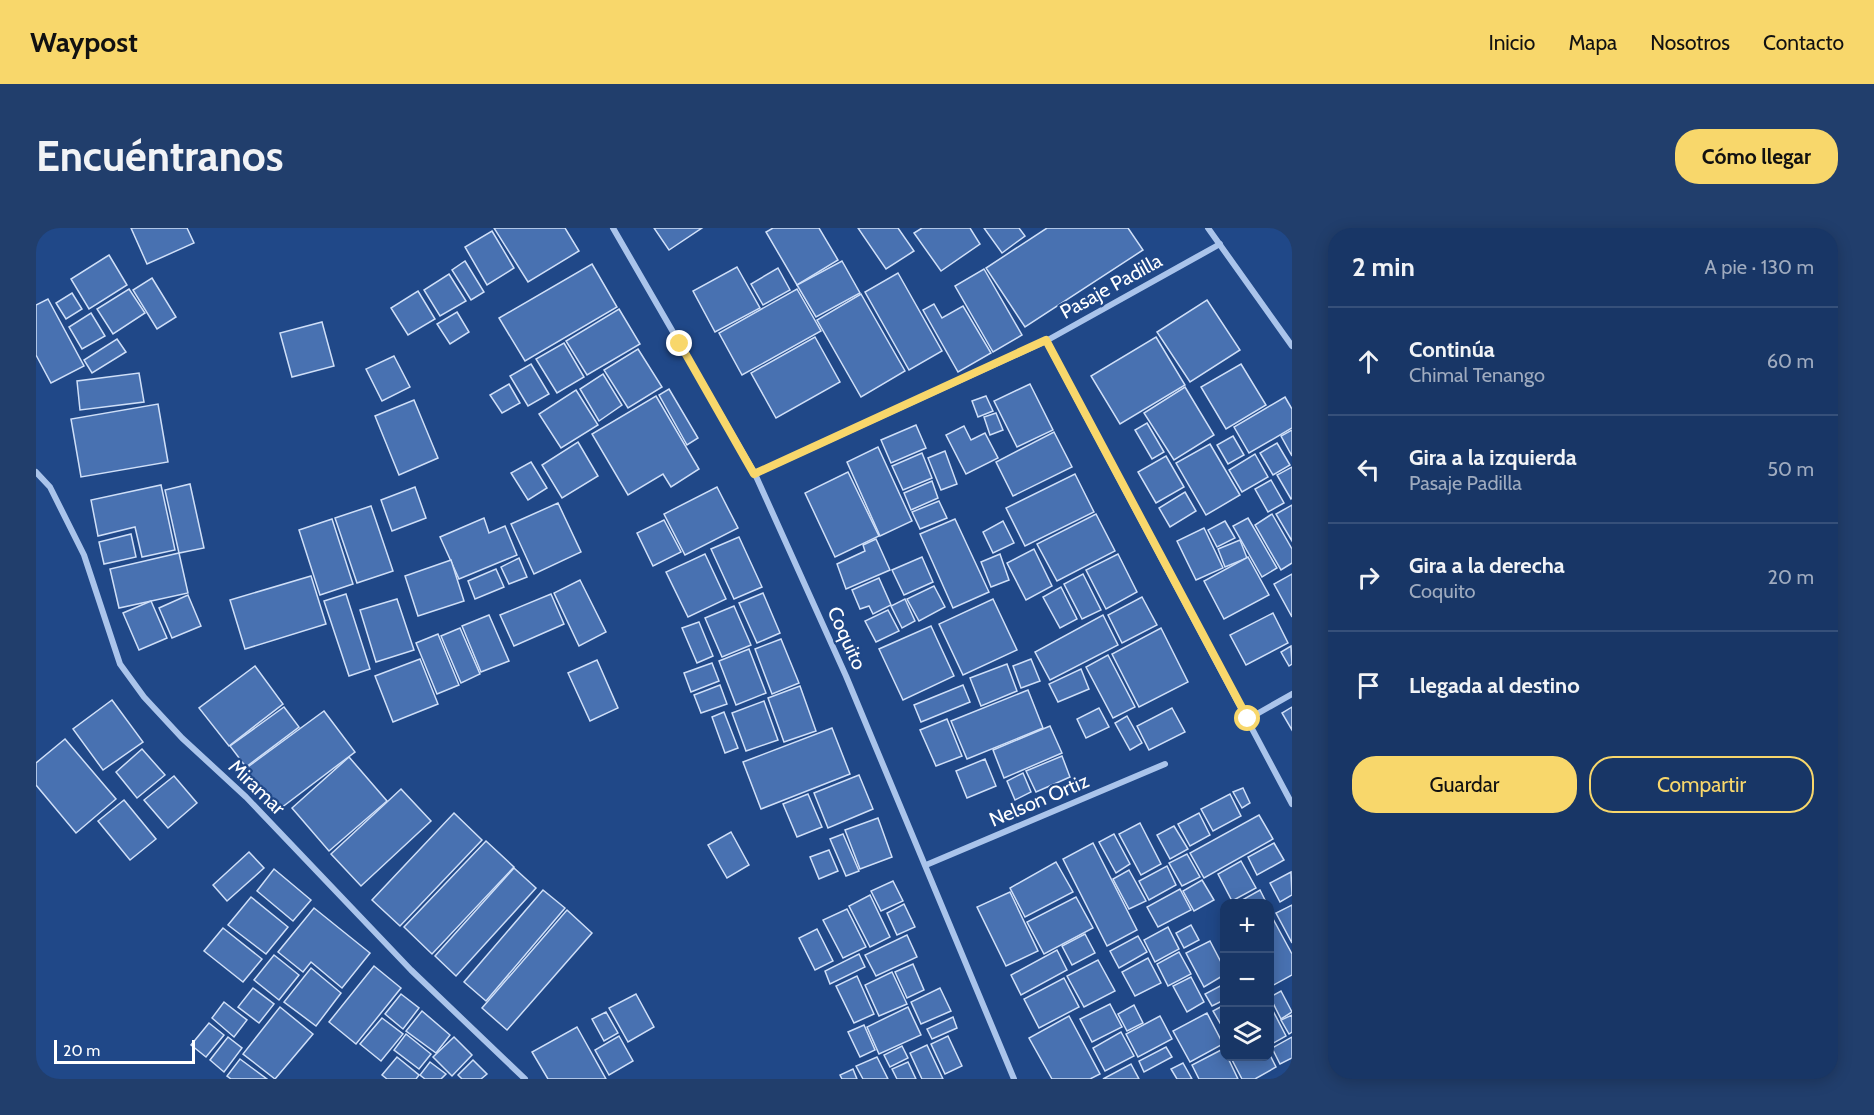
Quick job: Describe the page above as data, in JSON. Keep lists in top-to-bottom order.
{
  "streets": {
    "street": [
      "Pasaje Padilla",
      "Coquito",
      "Miramar",
      "Nelson Ortiz"
    ]
  },
  "crossings": [
    ["Pasaje Padilla", "Coquito"],
    ["Coquito", "Nelson Ortiz"]
  ],
  "scale_bar": "20 m",
  "page": {
    "header": "Waypost",
    "nav": [
      "Inicio",
      "Mapa",
      "Nosotros",
      "Contacto"
    ],
    "buttons": [
      "Cómo llegar",
      ["Guardar", "Compartir"]
    ],
    "title": "Encuéntranos",
    "heading": ["2 min", "A pie · 130 m"],
    "list": [
      ["Continúa", "Chimal Tenango", "60 m"],
      ["Gira a la izquierda", "Pasaje Padilla", "50 m"],
      ["Gira a la derecha", "Coquito", "20 m"],
      "Llegada al destino"
    ],
    "map_buttons": ["+", "−"],
    "scale": "20 m"
  }
}
